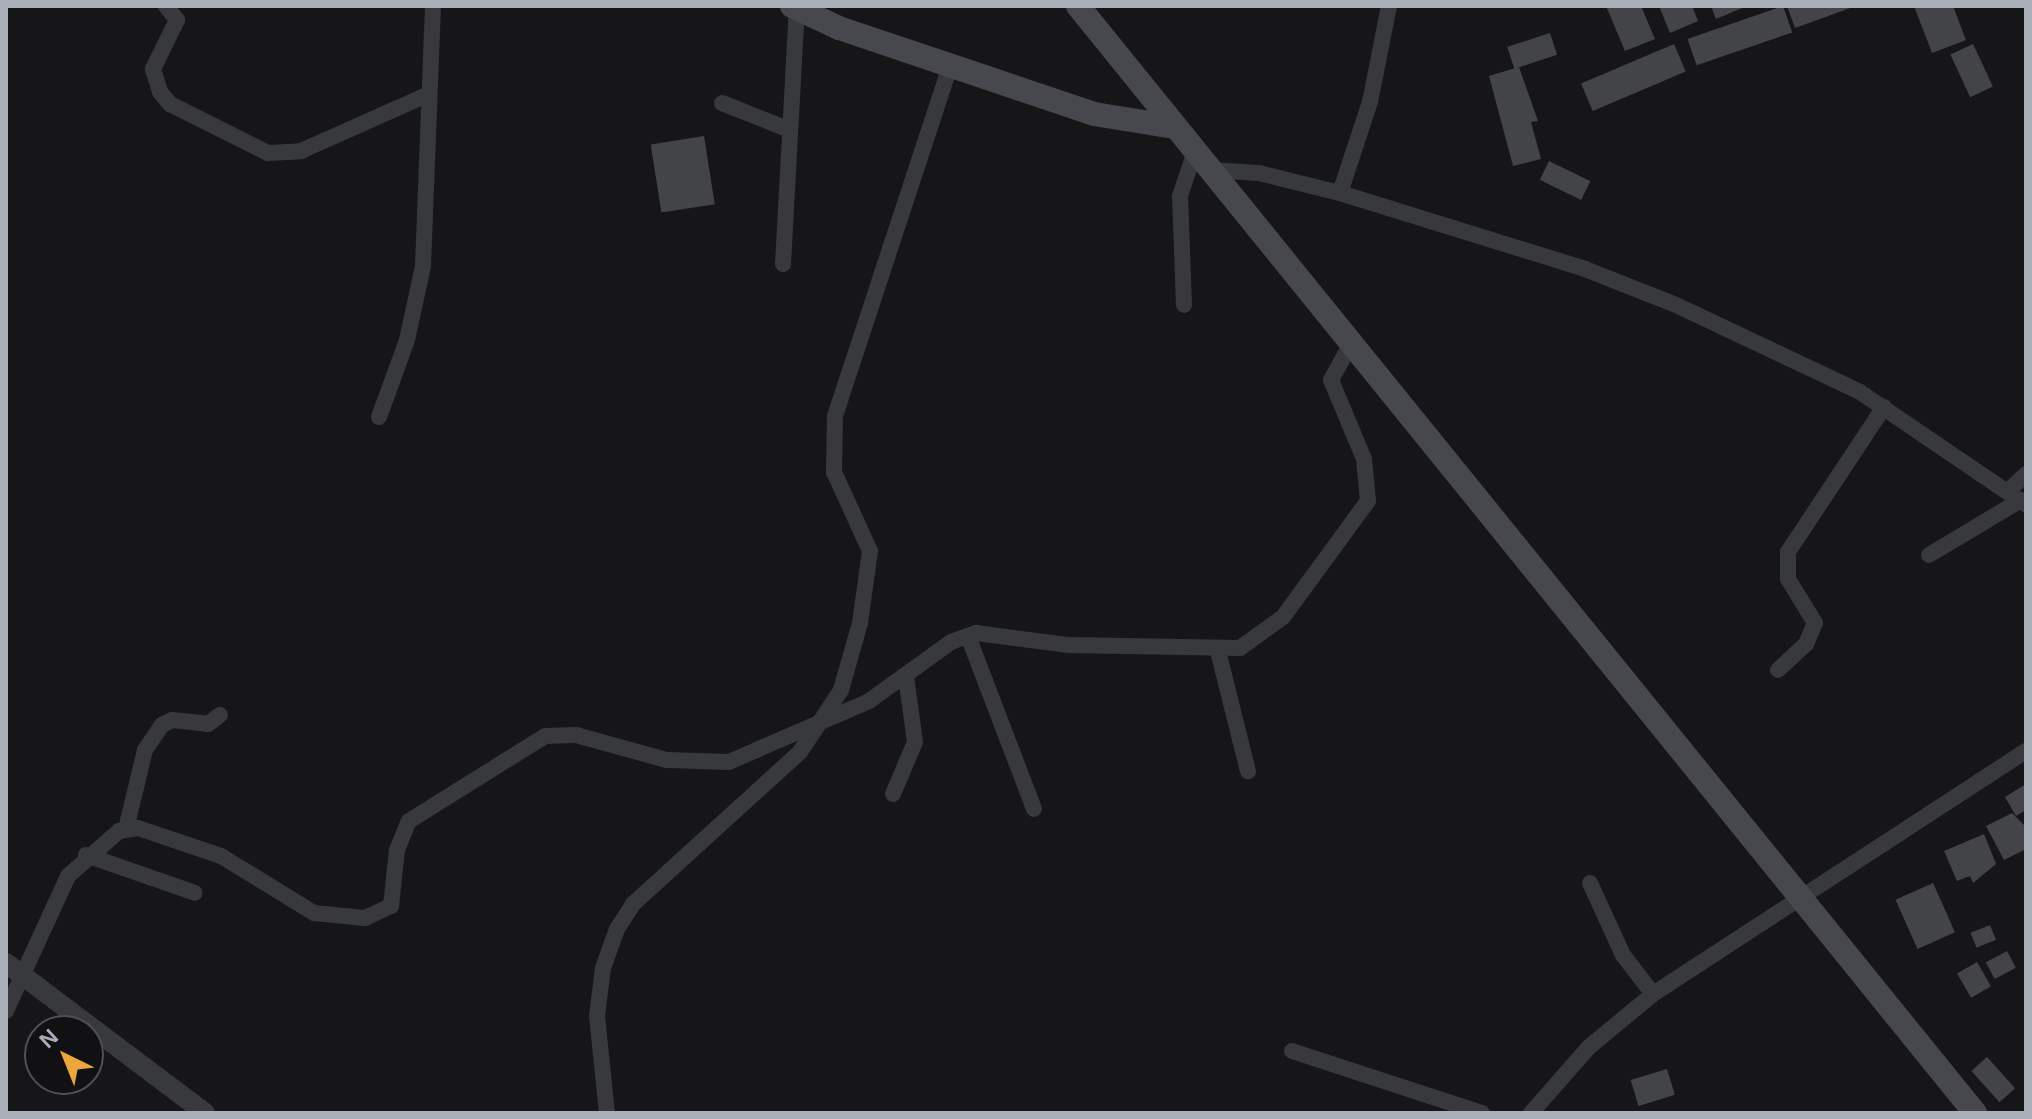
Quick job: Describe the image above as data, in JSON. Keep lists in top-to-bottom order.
{
  "north": "top left"
}
